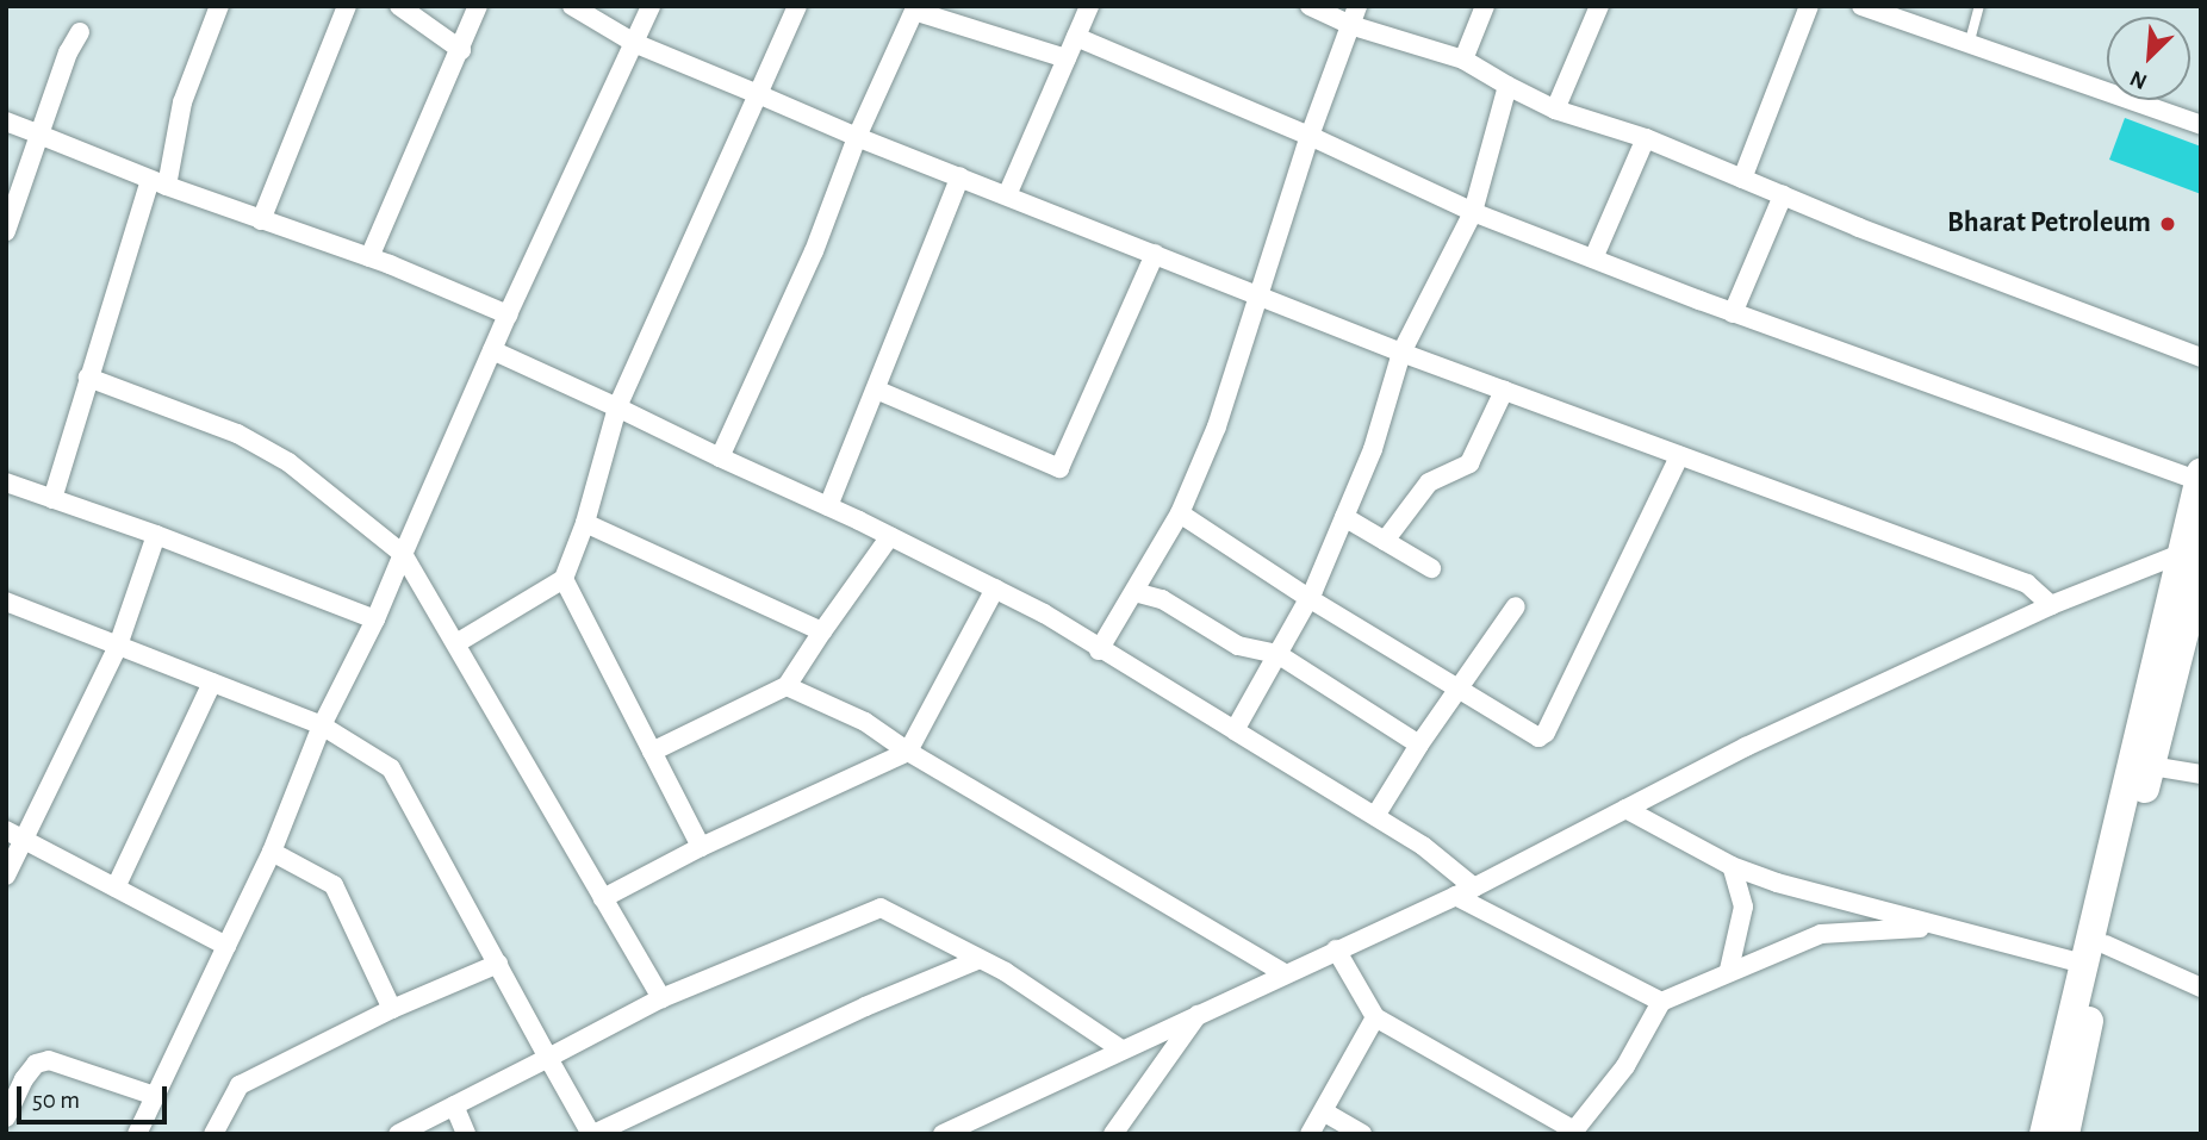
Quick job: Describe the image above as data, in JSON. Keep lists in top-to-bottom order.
{
  "places": ["Bharat Petroleum"],
  "scale_bar": "50 m",
  "north": "bottom left"
}
